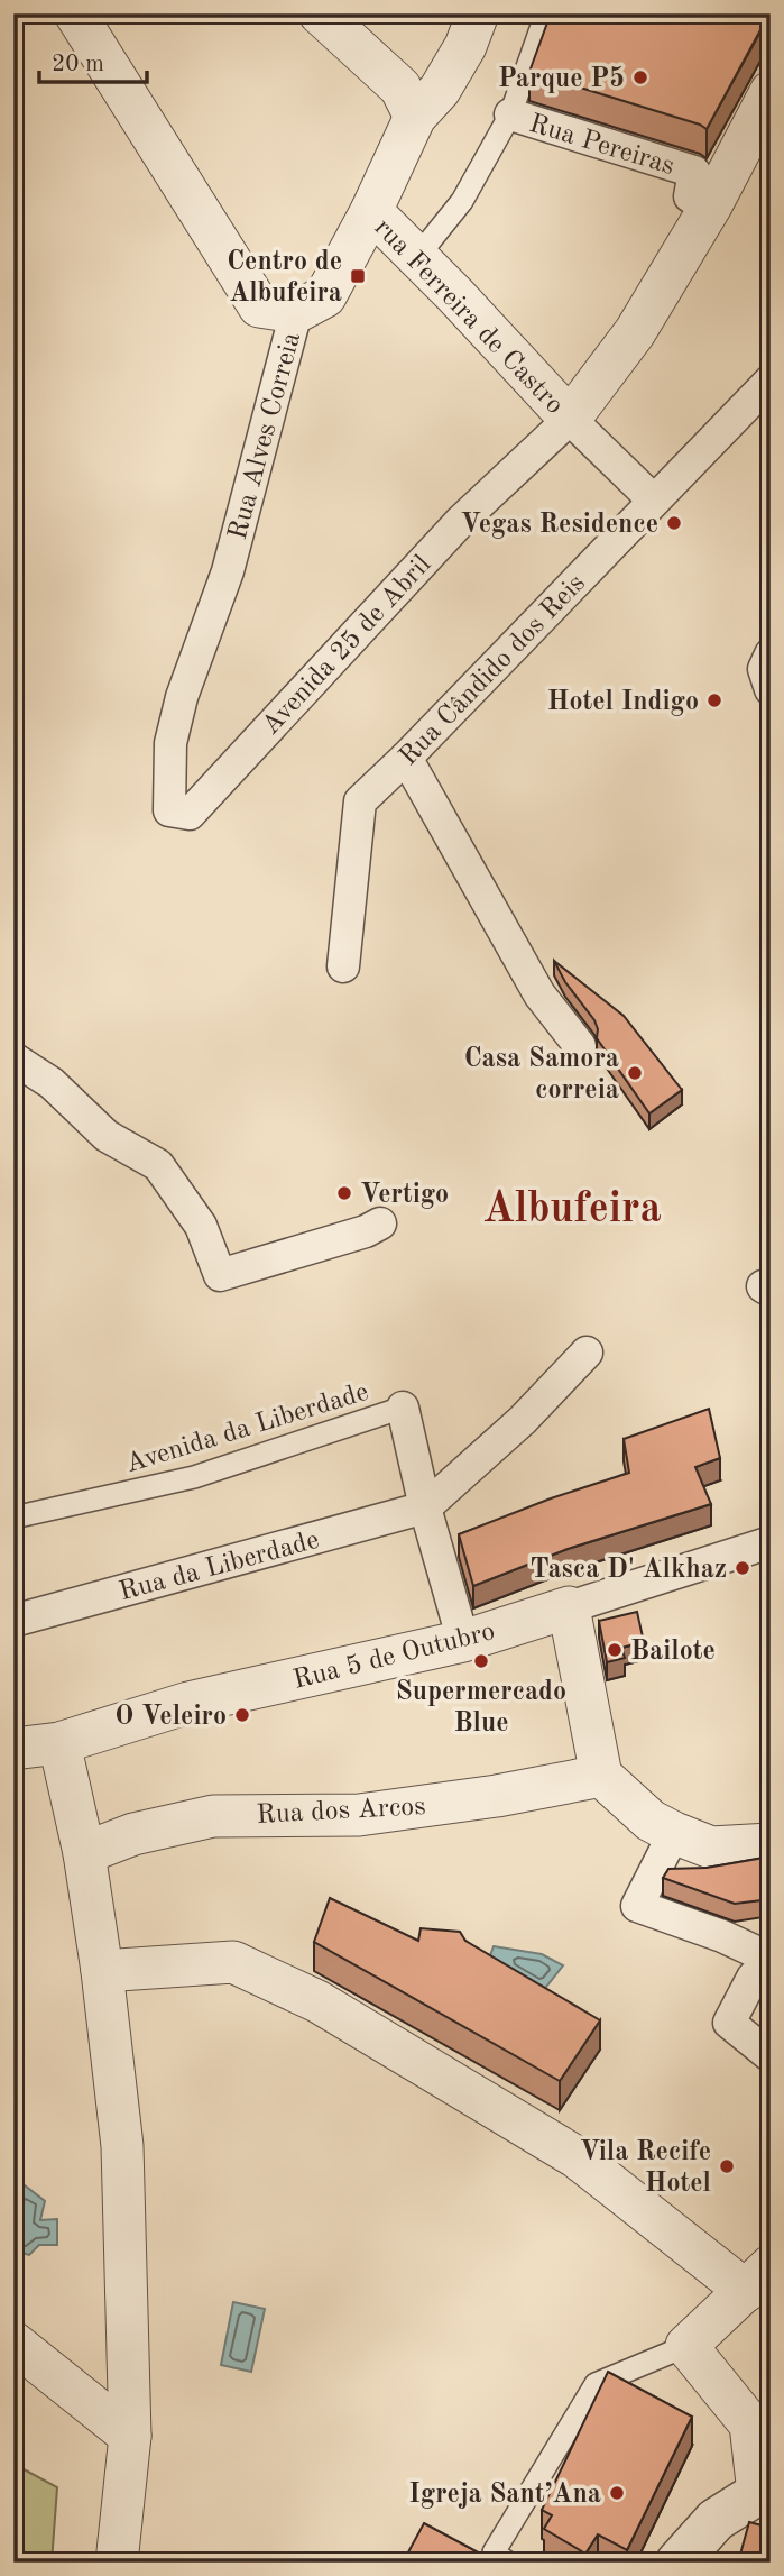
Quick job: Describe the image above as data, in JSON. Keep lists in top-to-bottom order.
{
  "streets": {
    "street": [
      "Rua Pereiras",
      "rua Ferreira de Castro",
      "Rua Alves Correia",
      "Avenida 25 de Abril",
      "Rua Cândido dos Reis",
      "Rua da Liberdade",
      "Rua 5 de Outubro",
      "Rua dos Arcos"
    ],
    "lane": ["Avenida da Liberdade"]
  },
  "crossings": [
    ["Rua Pereiras", "Avenida 25 de Abril"],
    ["rua Ferreira de Castro", "Rua Alves Correia"],
    ["rua Ferreira de Castro", "Avenida 25 de Abril"],
    ["Rua Alves Correia", "Avenida 25 de Abril"]
  ],
  "districts": ["Albufeira"],
  "places": {
    "other": [
      "Parque P5",
      "Vegas Residence",
      "Hotel Indigo",
      "Casa Samora correia",
      "Vertigo",
      "Tasca D' Alkhaz",
      "Bailote",
      "Supermercado Blue",
      "O Veleiro",
      "Vila Recife Hotel",
      "Igreja Sant’Ana"
    ],
    "transit": ["Centro de Albufeira"]
  },
  "scale_bar": "20 m"
}
